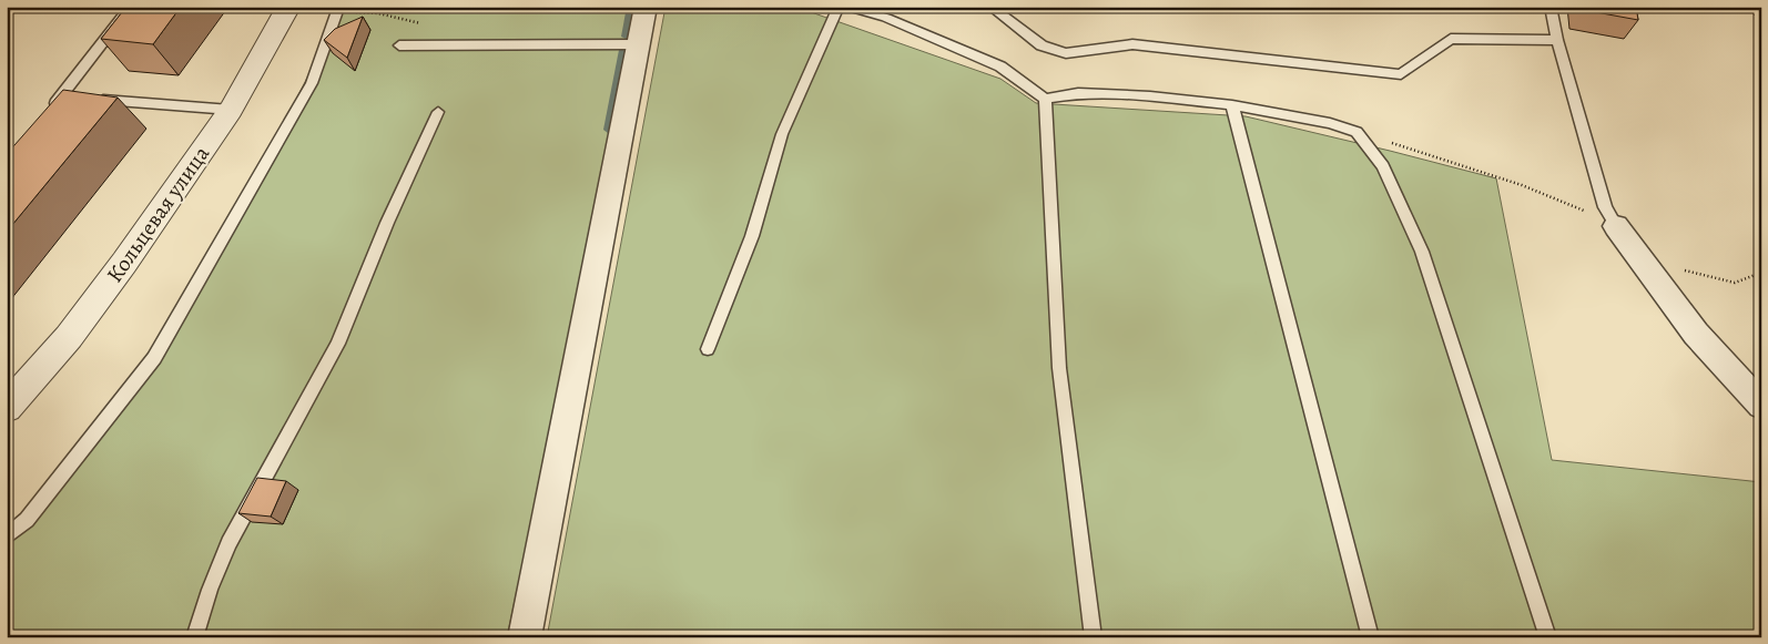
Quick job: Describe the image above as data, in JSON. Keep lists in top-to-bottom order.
{
  "streets": {
    "street": ["Кольцевая улица"]
  }
}
